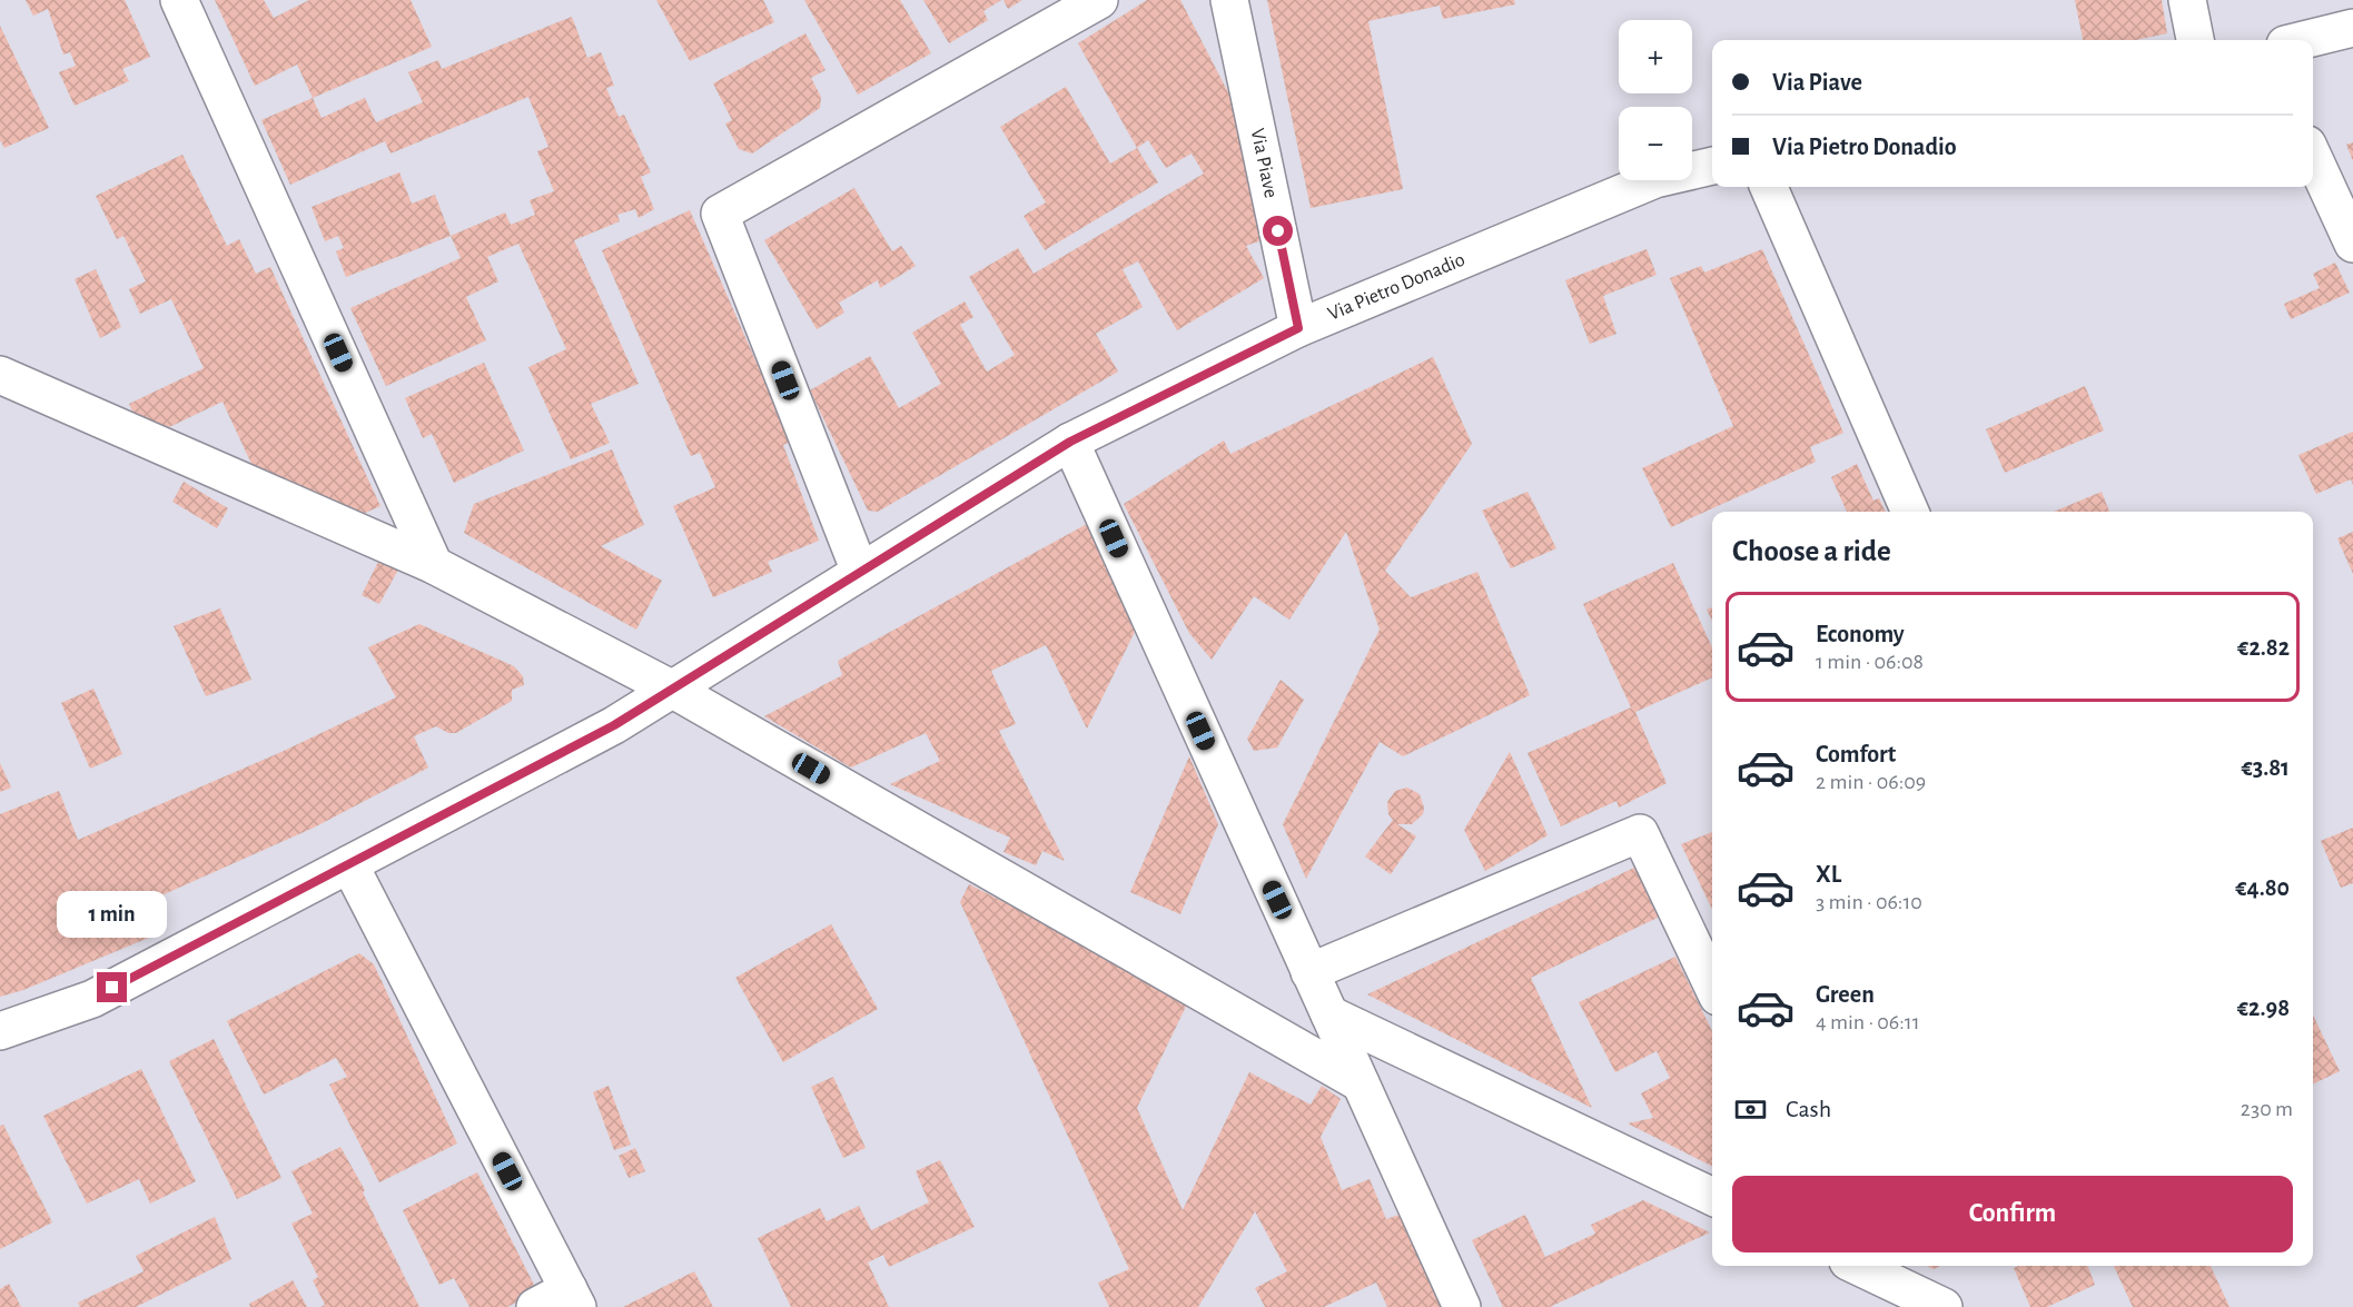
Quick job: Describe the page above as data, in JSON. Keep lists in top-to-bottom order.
{
  "streets": {
    "street": ["Via Piave", "Via Pietro Donadio"]
  },
  "crossings": [
    ["Via Piave", "Via Pietro Donadio"]
  ],
  "page": {
    "map_buttons": ["+", "−"],
    "banner": ["Via Piave", "Via Pietro Donadio"],
    "heading": "Choose a ride",
    "list": [
      {
        "name": "Economy",
        "note": "1 min · 06:08",
        "value": "€2.82"
      },
      {
        "name": "Comfort",
        "note": "2 min · 06:09",
        "value": "€3.81"
      },
      {
        "name": "XL",
        "note": "3 min · 06:10",
        "value": "€4.80"
      },
      {
        "name": "Green",
        "note": "4 min · 06:11",
        "value": "€2.98"
      }
    ],
    "bubble": "1 min",
    "pay": ["Cash", "230 m"],
    "buttons": "Confirm"
  }
}
